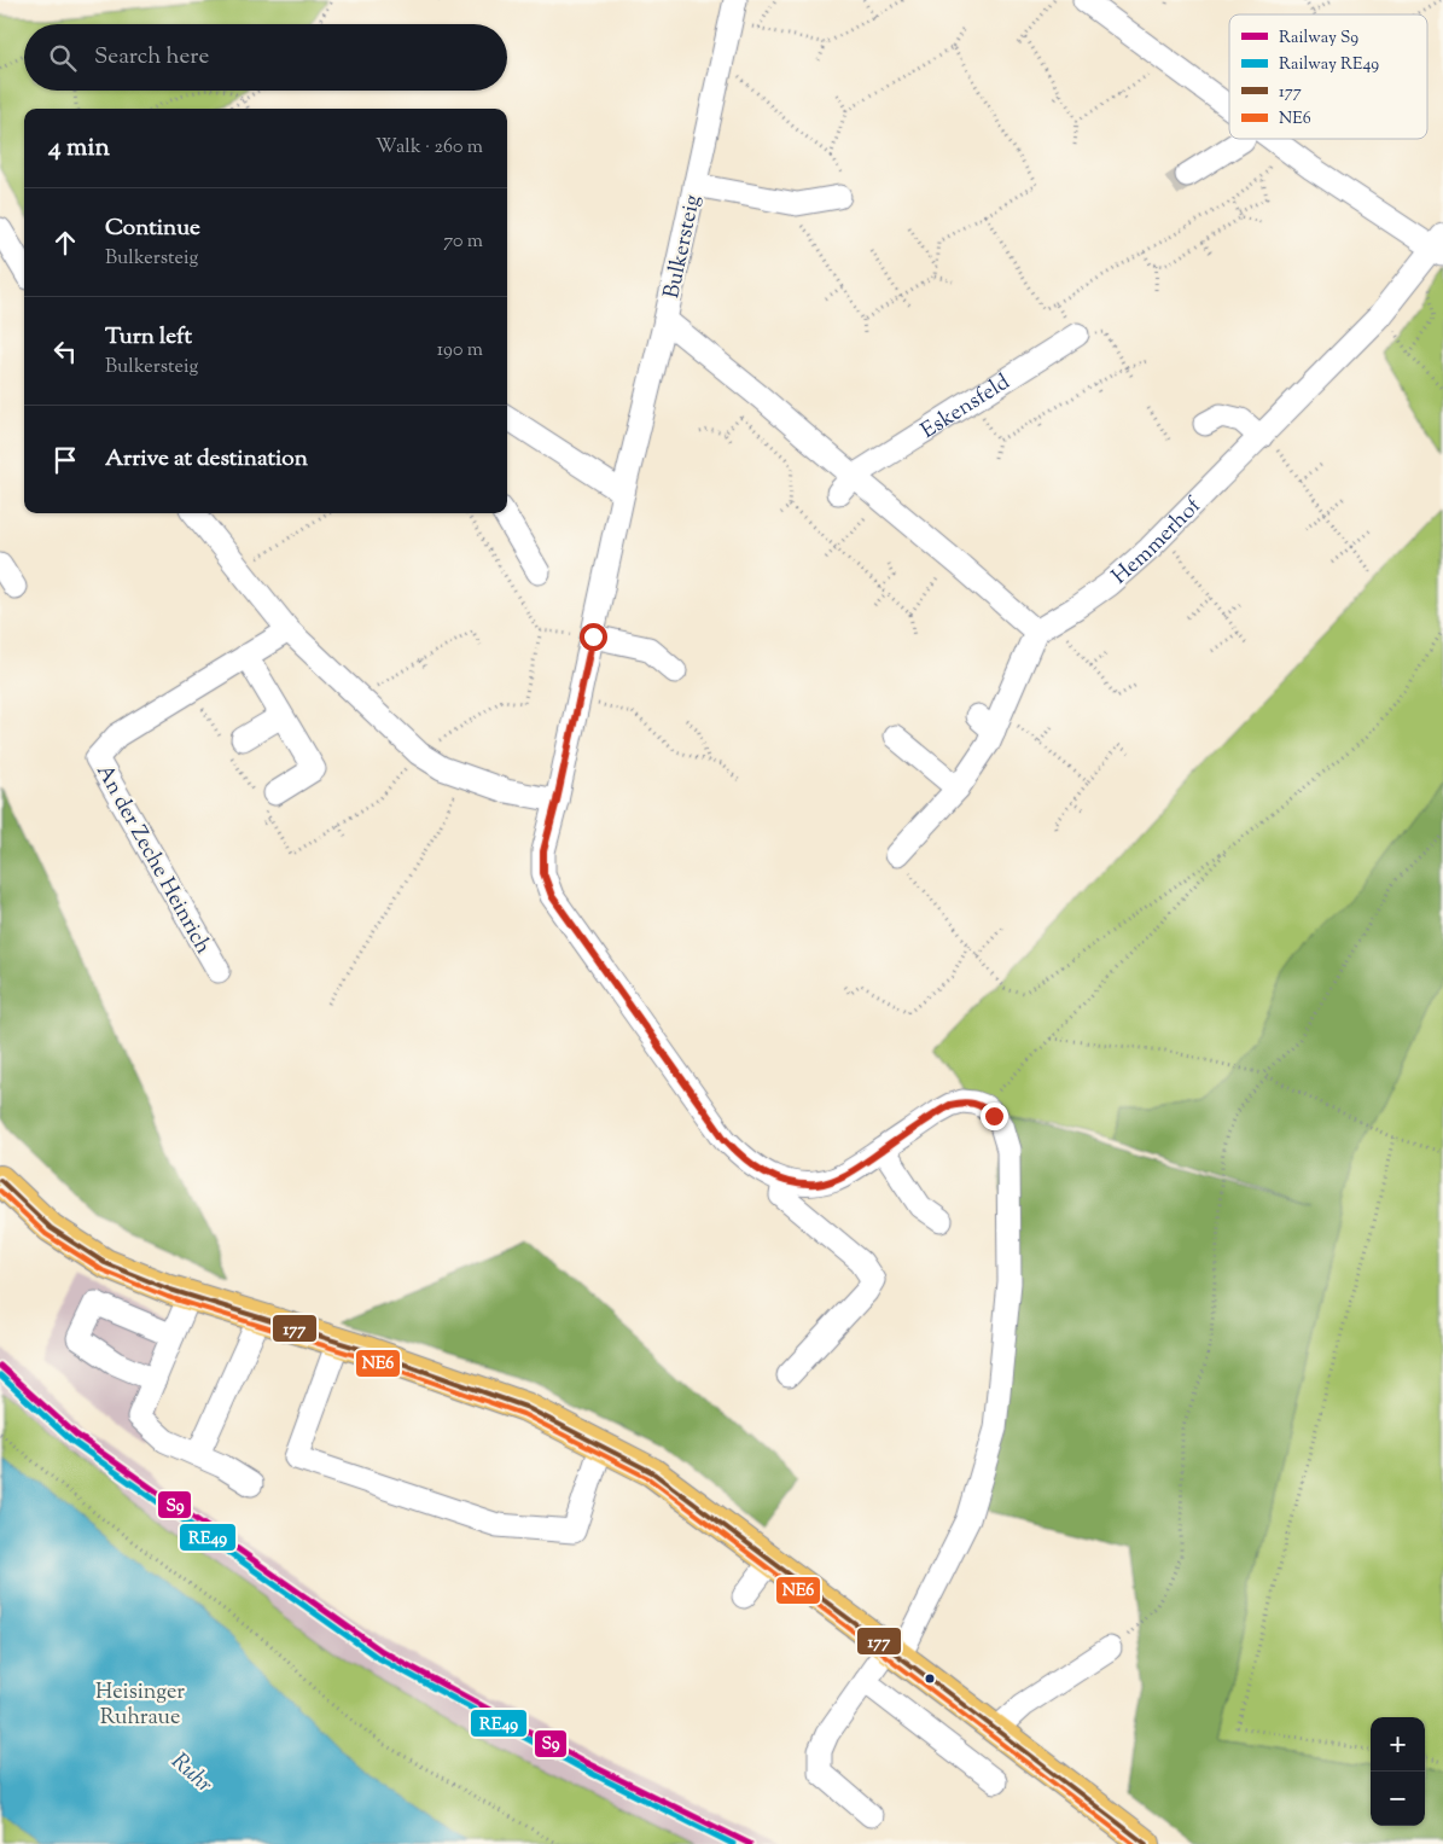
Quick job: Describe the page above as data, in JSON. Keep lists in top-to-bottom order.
{
  "streets": {
    "street": [
      "Bulkersteig",
      "Eskensfeld",
      "Hemmerhof",
      "An der Zeche Heinrich"
    ]
  },
  "water": ["Ruhr"],
  "parks": ["Heisinger Ruhraue"],
  "lines": [
    "transit line 177",
    "transit line NE6",
    "rail line S9",
    "rail line RE49"
  ],
  "legend": [
    "Railway S9",
    "Railway RE49",
    "177",
    "NE6"
  ],
  "page": {
    "search": "Search here",
    "heading": ["4 min", "Walk · 260 m"],
    "list": [
      ["Continue", "Bulkersteig", "70 m"],
      ["Turn left", "Bulkersteig", "190 m"],
      "Arrive at destination"
    ],
    "map_buttons": ["+", "−"]
  }
}
